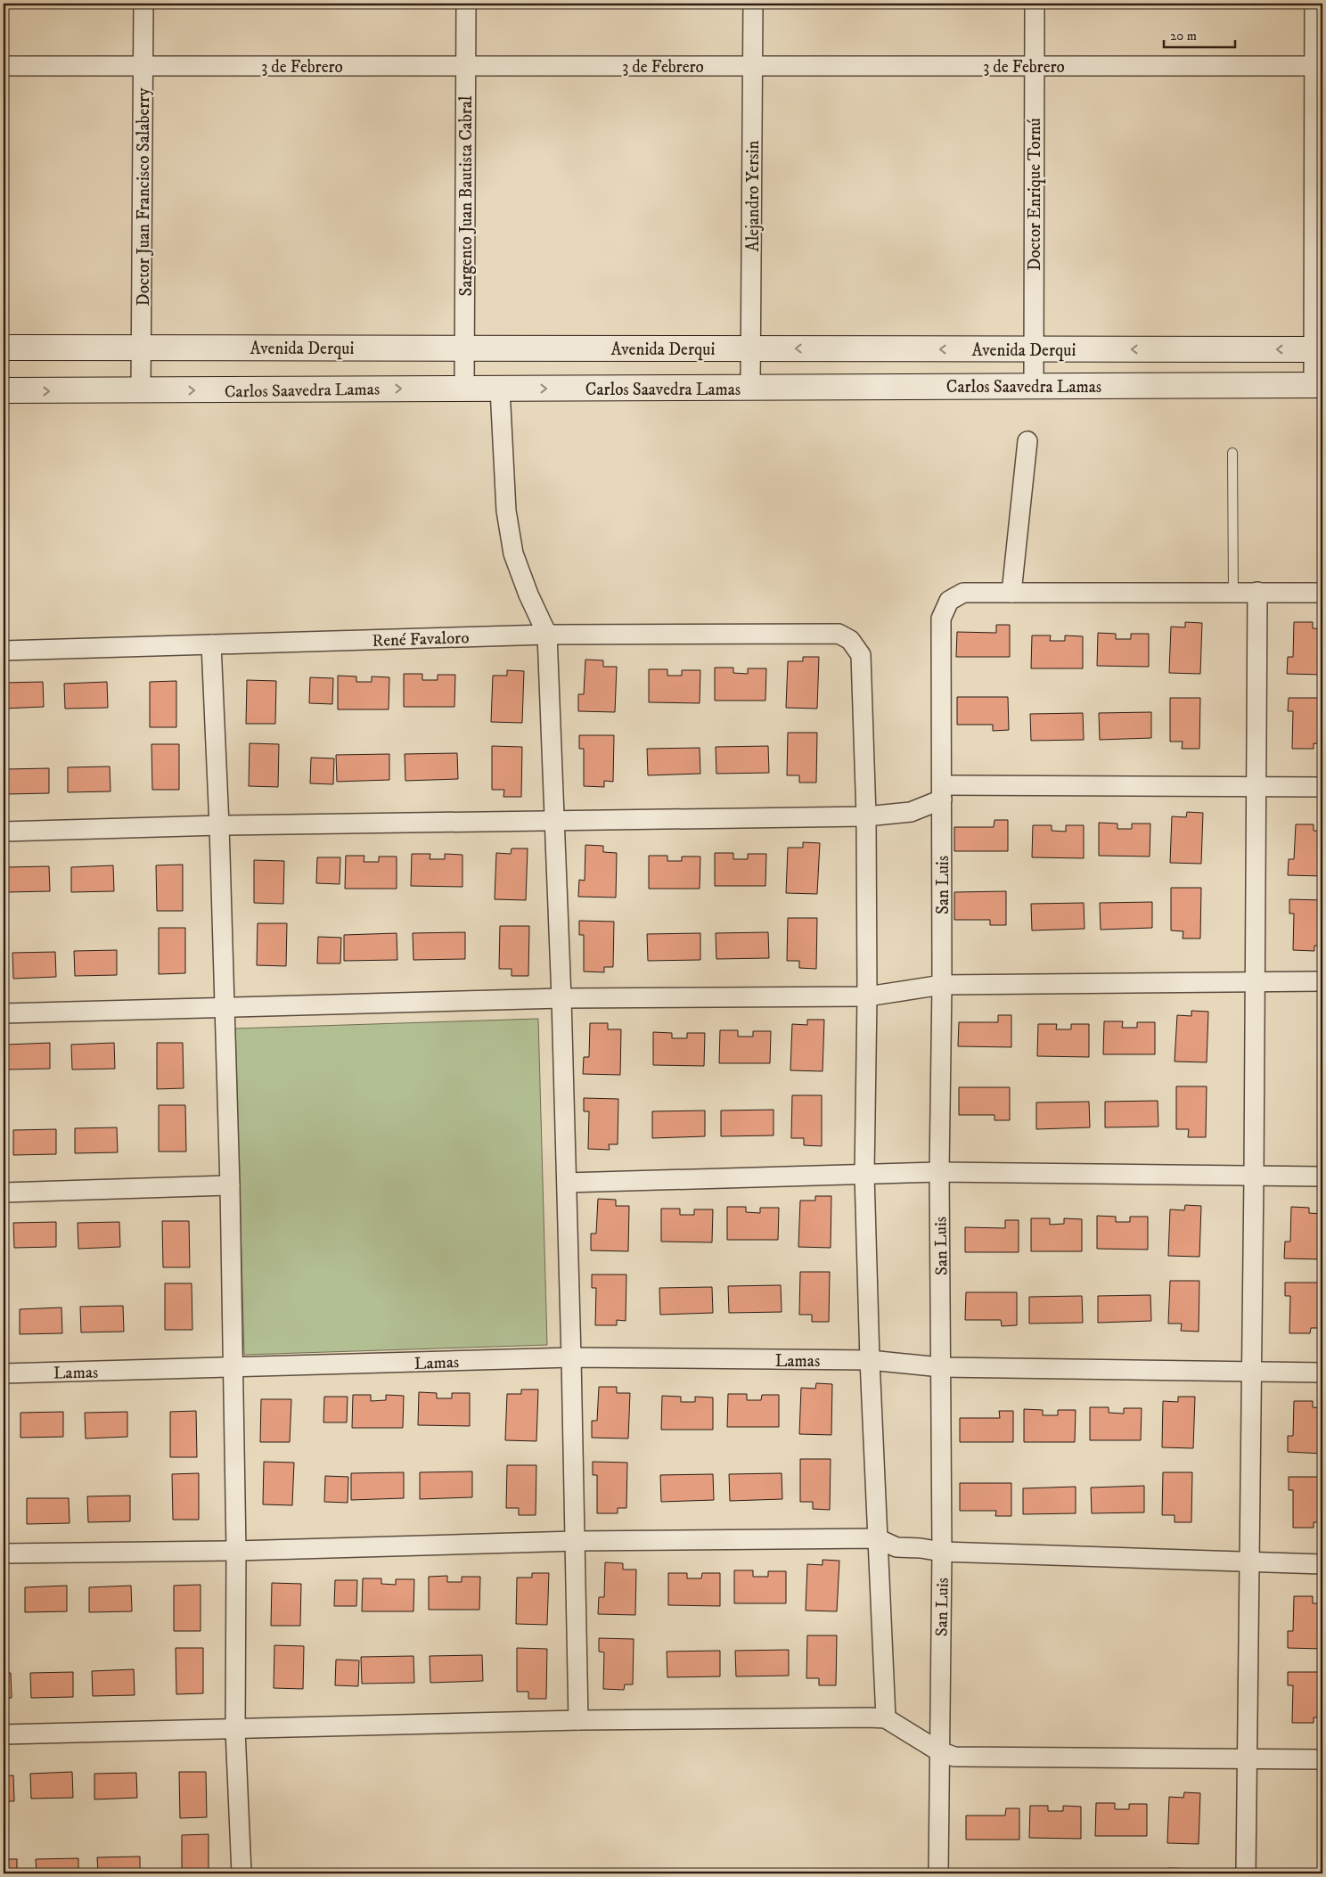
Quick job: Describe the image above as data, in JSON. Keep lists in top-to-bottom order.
{
  "streets": {
    "main road": ["Avenida Derqui", "Carlos Saavedra Lamas"],
    "street": [
      "3 de Febrero",
      "Doctor Enrique Tornú",
      "Sargento Juan Bautista Cabral",
      "Alejandro Yersin",
      "Doctor Juan Francisco Salaberry",
      "René Favaloro",
      "San Luis",
      "Lamas"
    ]
  },
  "crossings": [
    ["3 de Febrero", "Doctor Enrique Tornú"],
    ["3 de Febrero", "Sargento Juan Bautista Cabral"],
    ["3 de Febrero", "Alejandro Yersin"],
    ["3 de Febrero", "Doctor Juan Francisco Salaberry"],
    ["Doctor Enrique Tornú", "Avenida Derqui"],
    ["Doctor Enrique Tornú", "Carlos Saavedra Lamas"],
    ["Sargento Juan Bautista Cabral", "Avenida Derqui"],
    ["Sargento Juan Bautista Cabral", "Carlos Saavedra Lamas"],
    ["Alejandro Yersin", "Avenida Derqui"],
    ["Alejandro Yersin", "Carlos Saavedra Lamas"],
    ["Doctor Juan Francisco Salaberry", "Avenida Derqui"],
    ["Doctor Juan Francisco Salaberry", "Carlos Saavedra Lamas"],
    ["San Luis", "Lamas"]
  ],
  "one_way": ["Avenida Derqui", "Carlos Saavedra Lamas"],
  "scale_bar": "20 m"
}
